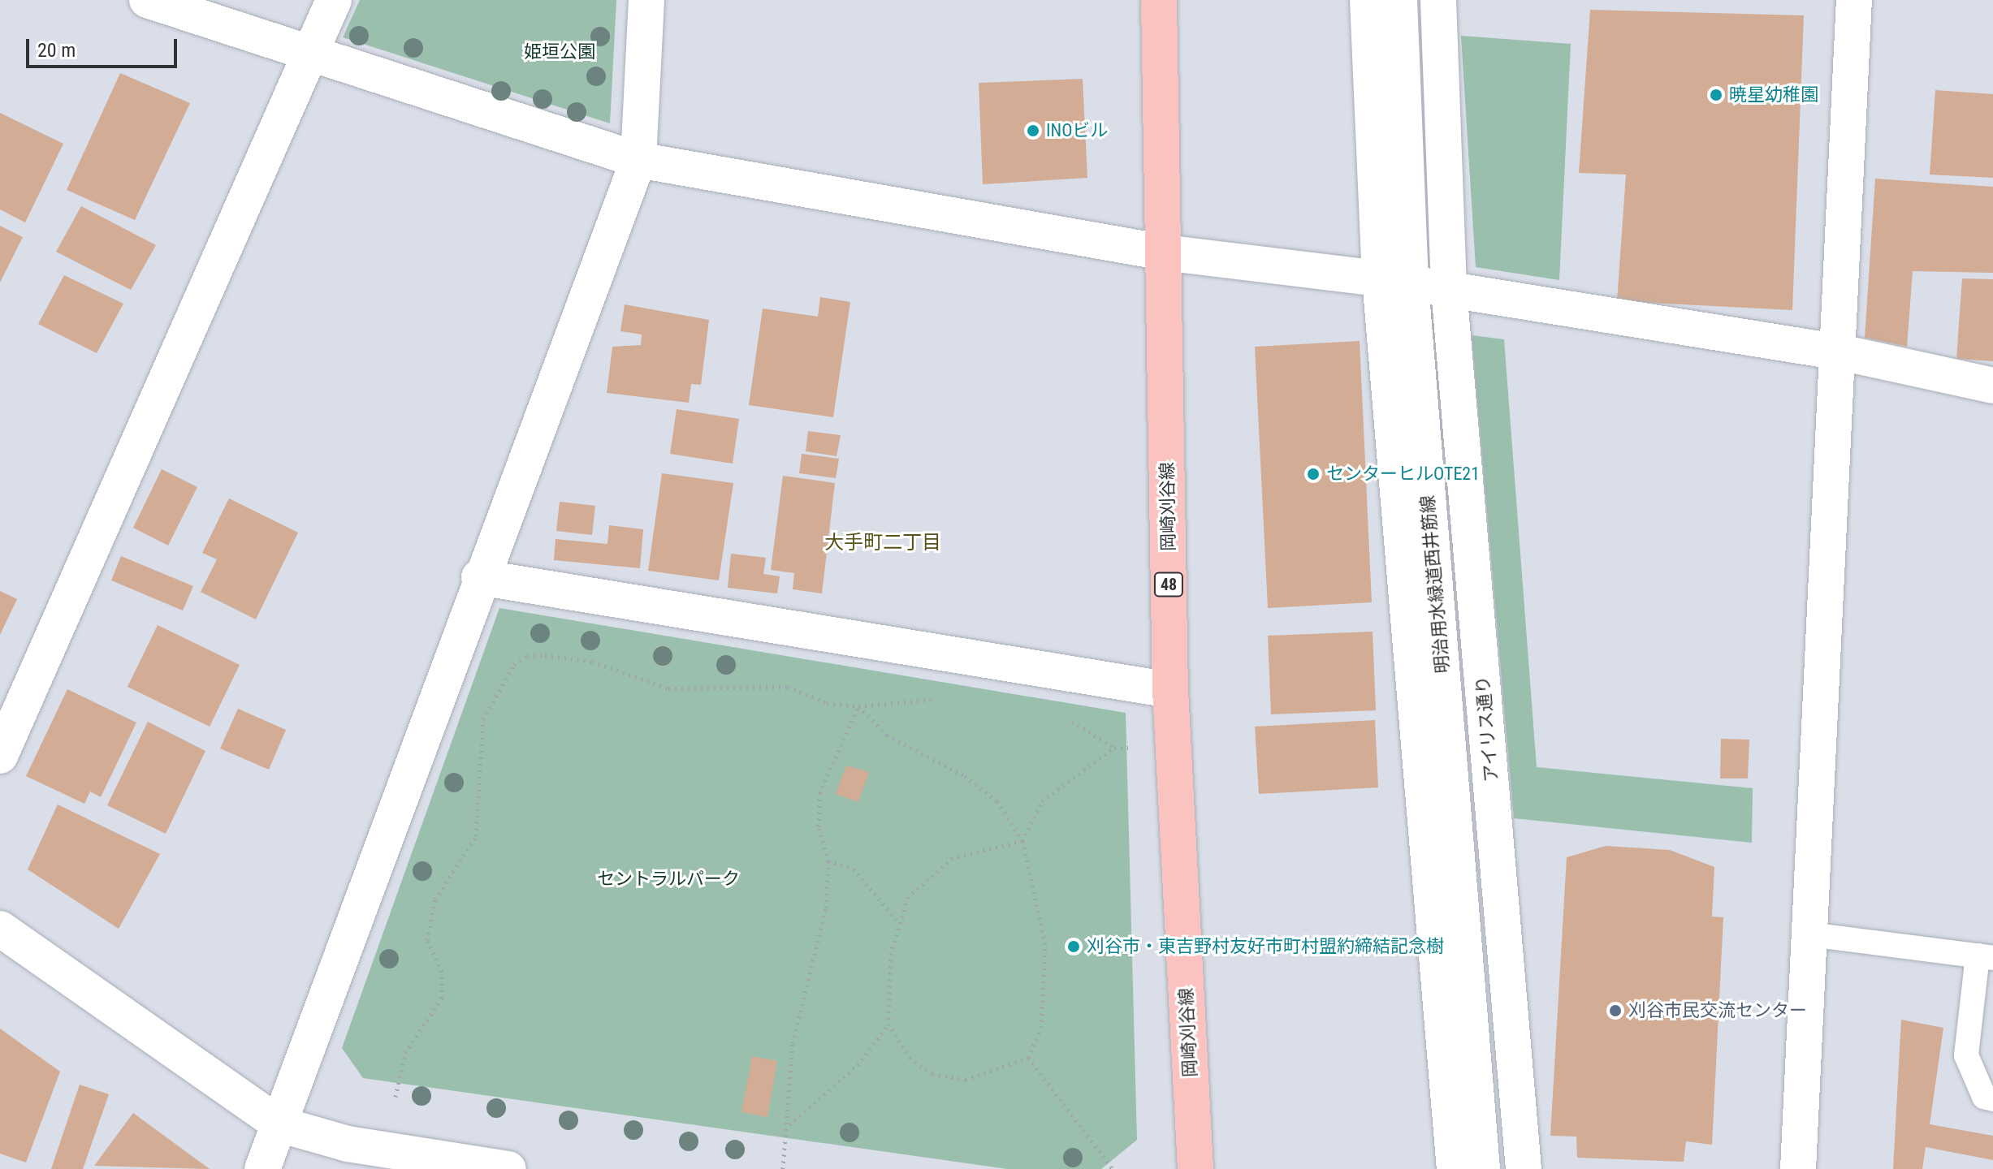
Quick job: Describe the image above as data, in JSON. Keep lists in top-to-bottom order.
{
  "streets": {
    "main road": ["岡崎刈谷線", "48"],
    "street": ["明治用水緑道西井筋線", "アイリス通り"]
  },
  "districts": ["大手町二丁目"],
  "parks": ["姫垣公園", "セントラルパーク"],
  "places": [
    "暁星幼稚園",
    "INOビル",
    "センターヒルOTE21",
    "刈谷市・東吉野村友好市町村盟約締結記念樹",
    "刈谷市民交流センター"
  ],
  "scale_bar": "20 m"
}
